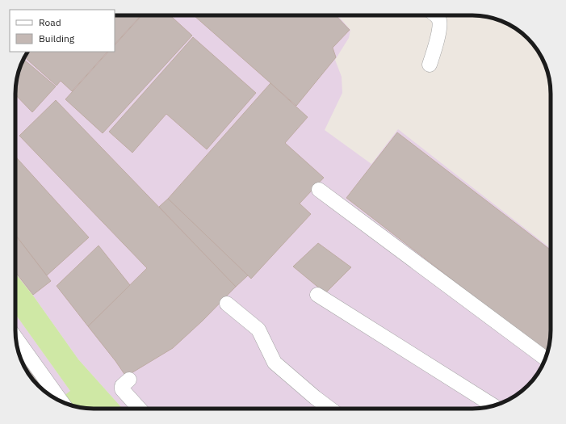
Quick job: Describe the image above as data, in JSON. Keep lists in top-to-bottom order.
{
  "legend": ["Road", "Building"]
}
